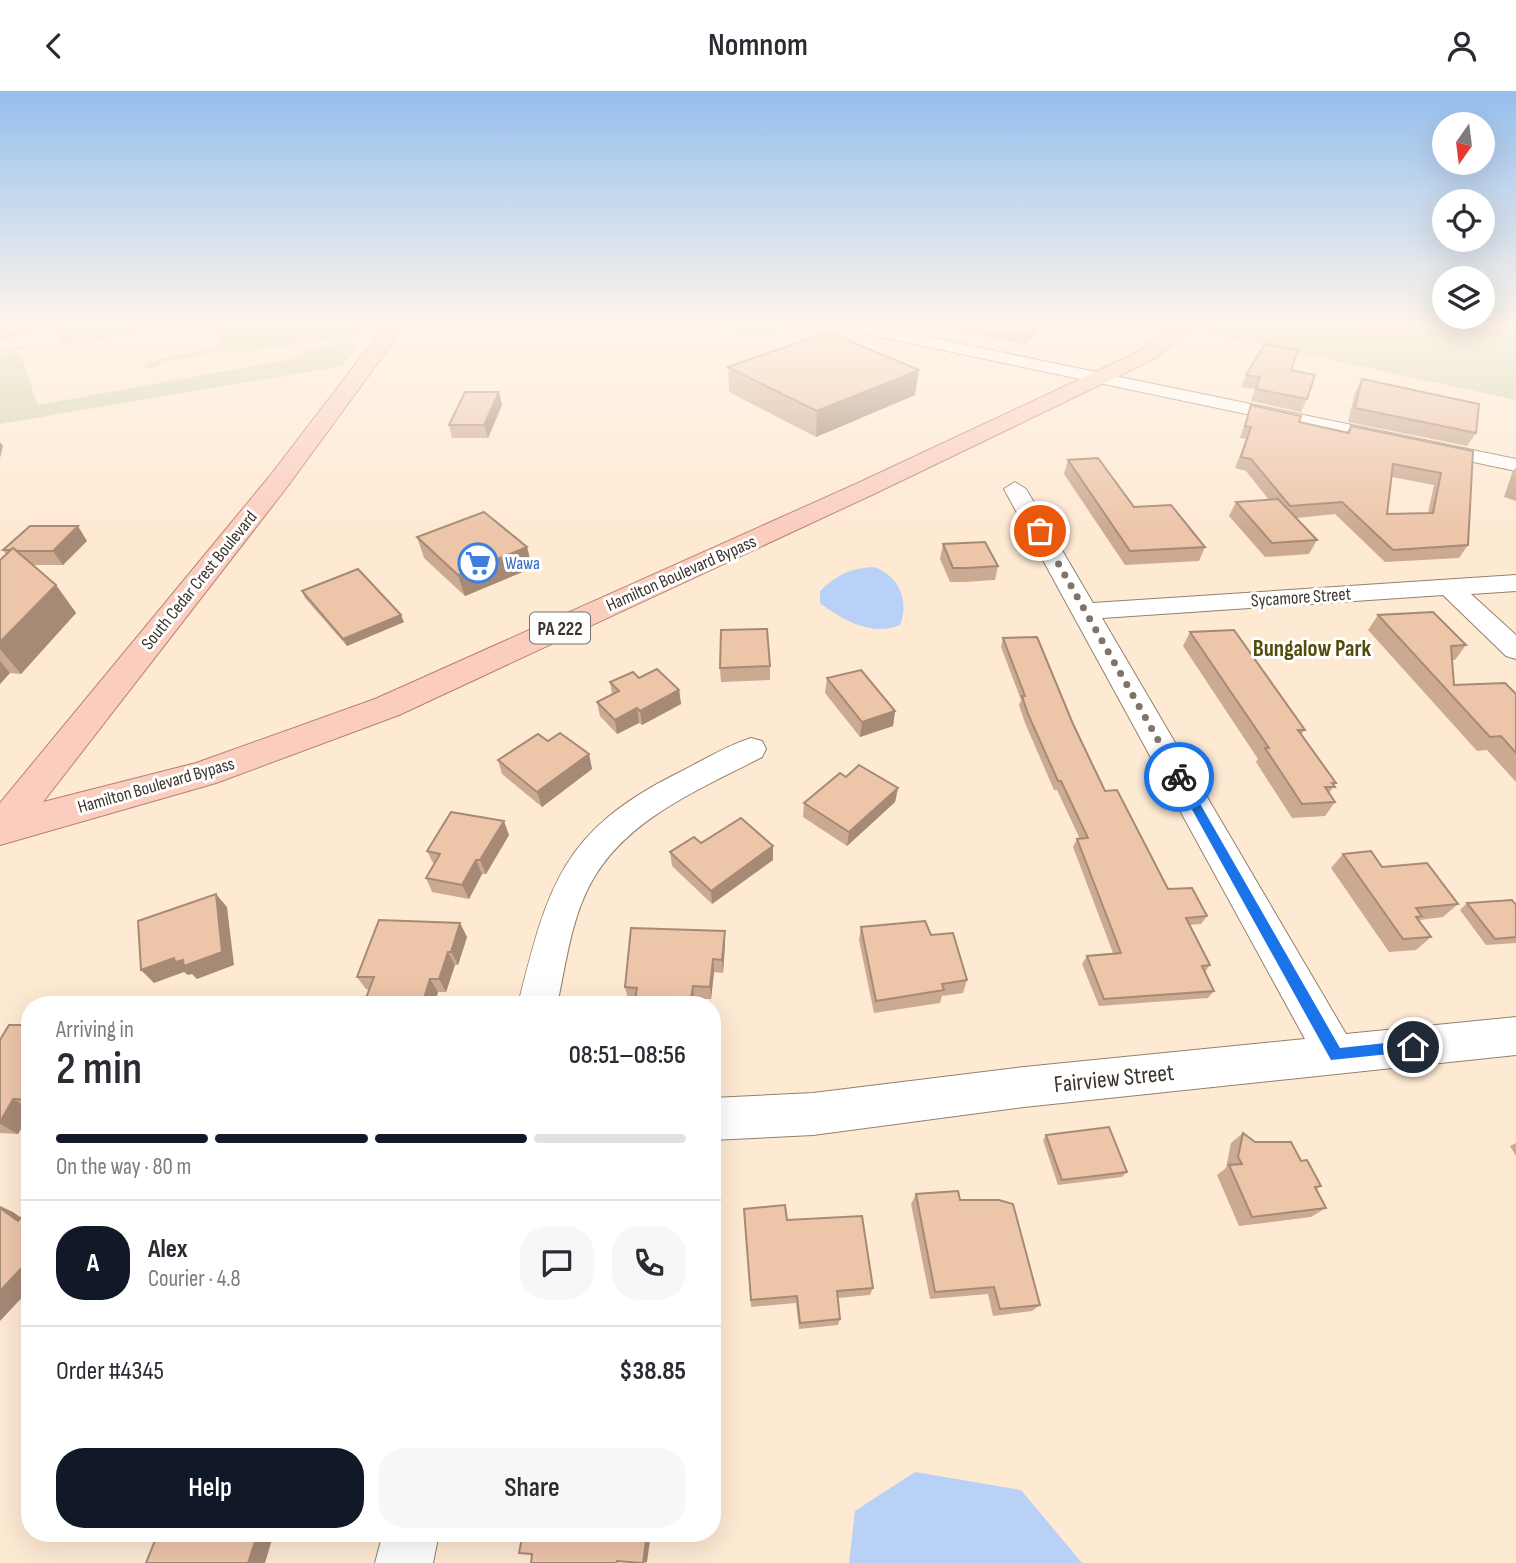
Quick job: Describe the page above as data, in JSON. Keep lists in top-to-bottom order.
{
  "streets": {
    "main road": ["Hamilton Boulevard Bypass", "South Cedar Crest Boulevard", "PA 222"],
    "street": ["Sycamore Street", "Fairview Street"]
  },
  "crossings": [
    ["Hamilton Boulevard Bypass", "South Cedar Crest Boulevard"]
  ],
  "districts": ["Bungalow Park"],
  "places": {
    "supermarket": ["Wawa"]
  },
  "north": "bottom",
  "page": {
    "header": "Nomnom",
    "heading": ["2 min", "Arriving in", "08:51–08:56"],
    "panel": [
      "Alex",
      "Courier · 4.8",
      "Order #4345",
      "$38.85"
    ],
    "bar": "On the way · 80 m",
    "round": "A",
    "buttons": ["Help", "Share"]
  }
}
